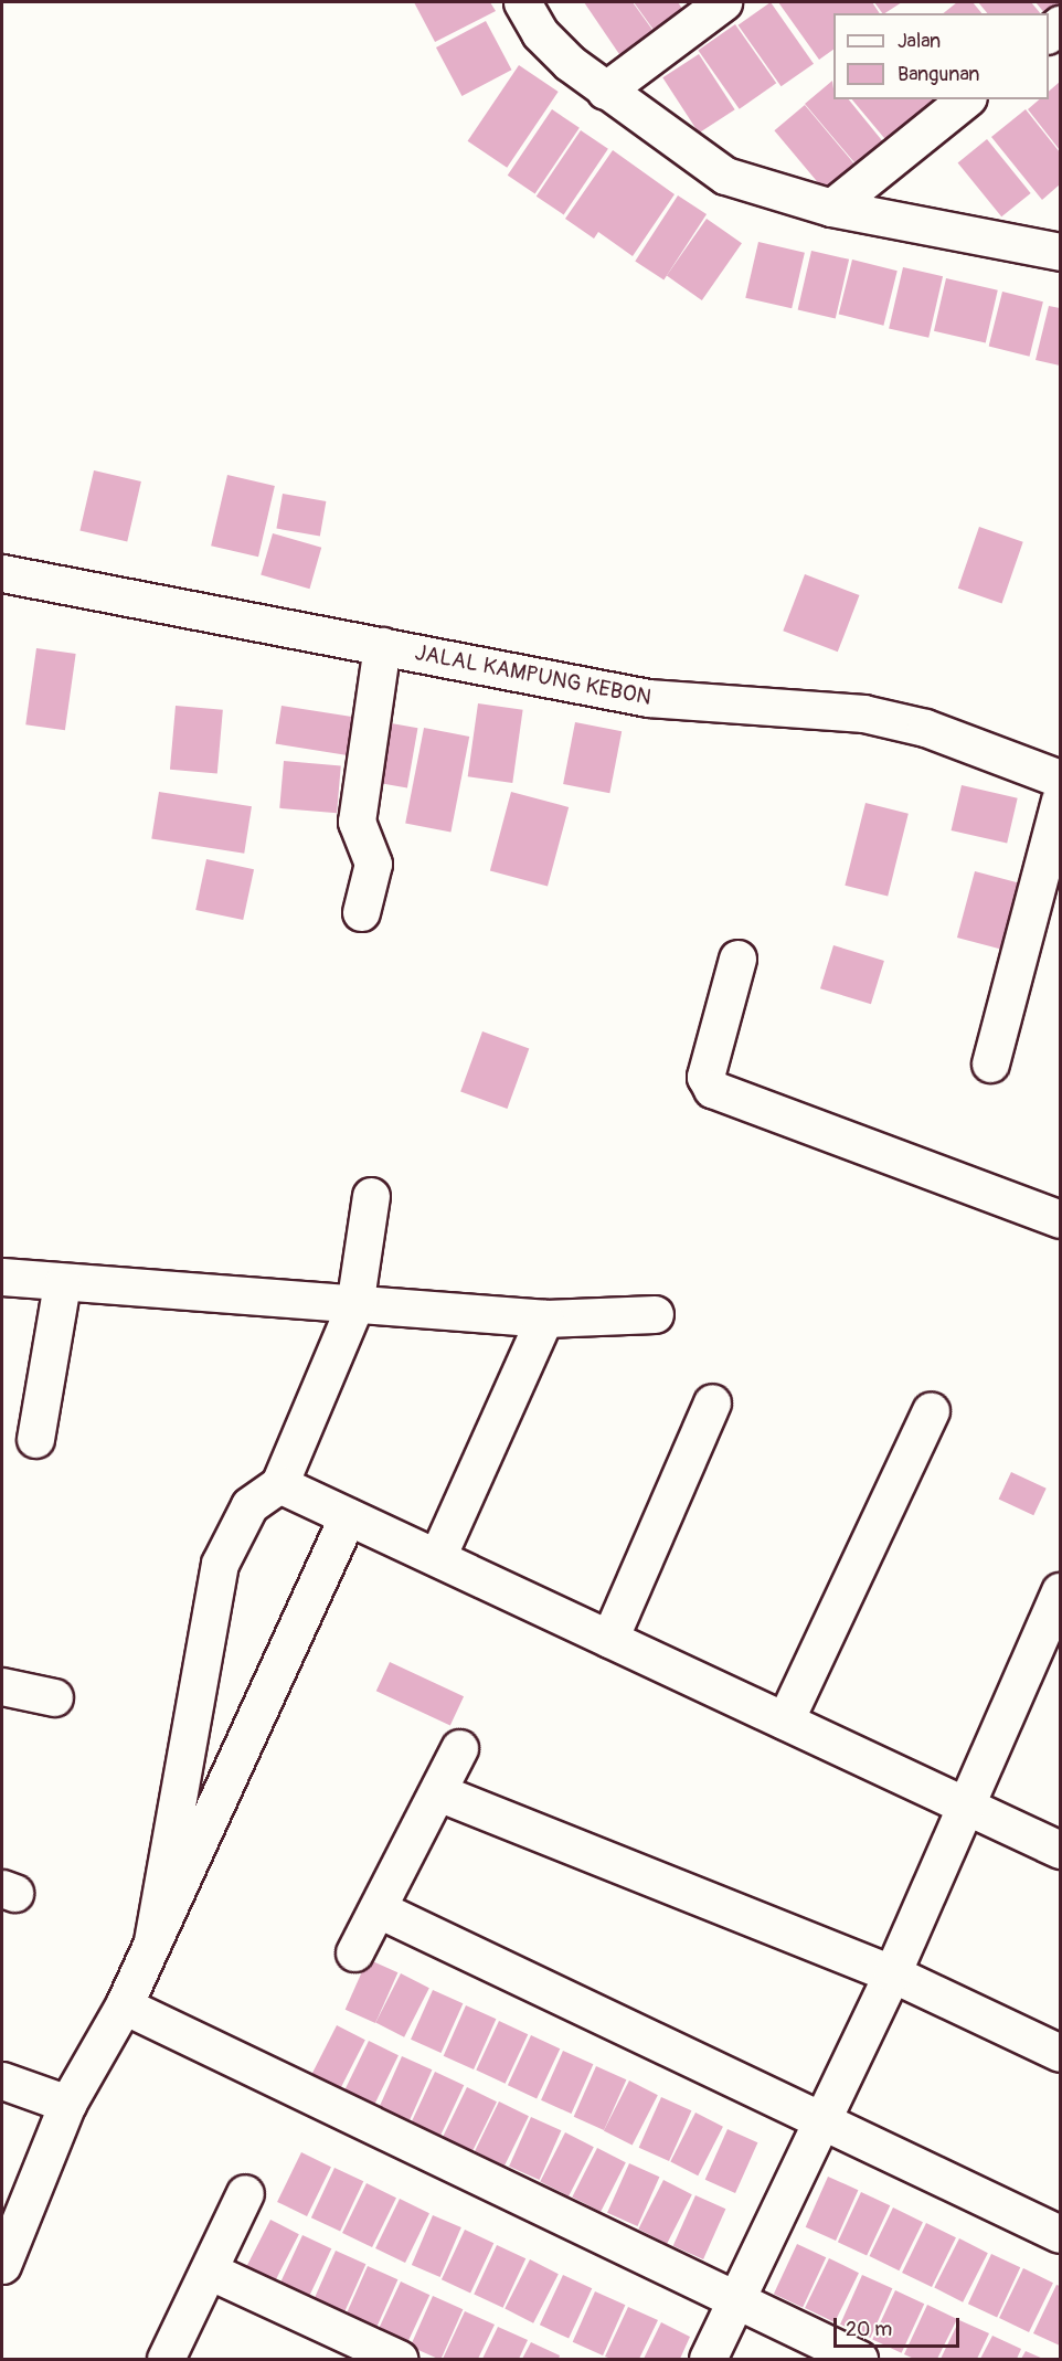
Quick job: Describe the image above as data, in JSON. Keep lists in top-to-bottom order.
{
  "streets": {
    "street": ["JALAL KAMPUNG KEBON"]
  },
  "legend": ["Jalan", "Bangunan"],
  "scale_bar": "20 m"
}
